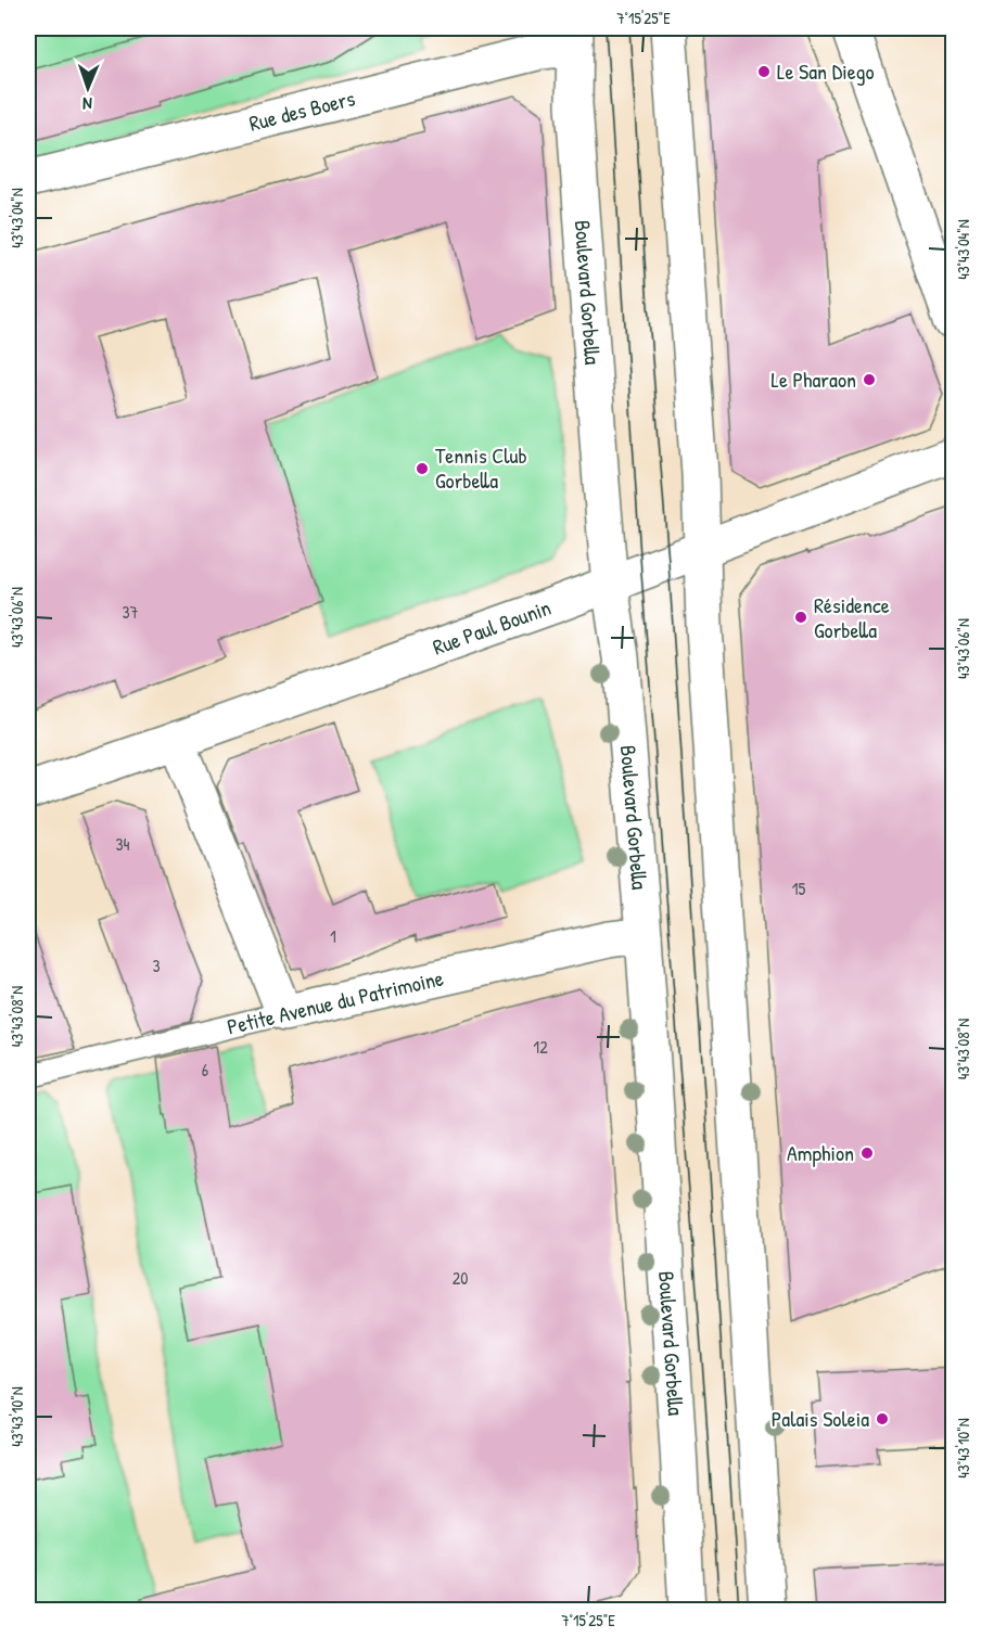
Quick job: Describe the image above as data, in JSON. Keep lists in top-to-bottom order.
{
  "streets": {
    "main road": [
      "Rue des Boers",
      "Boulevard Gorbella",
      "Rue Paul Bounin",
      "Petite Avenue du Patrimoine"
    ]
  },
  "crossings": [
    ["Rue des Boers", "Boulevard Gorbella"],
    ["Boulevard Gorbella", "Rue Paul Bounin"],
    ["Boulevard Gorbella", "Petite Avenue du Patrimoine"]
  ],
  "places": [
    "Le San Diego",
    "Le Pharaon",
    "Tennis Club Gorbella",
    "Résidence Gorbella",
    "Amphion",
    "Palais Soleia"
  ],
  "house_numbers": [
    "37",
    "34",
    "15",
    "1",
    "3",
    "12",
    "6",
    "20"
  ],
  "north": "bottom",
  "coordinates": [
    "7°15'25\"E",
    "43°43'04\"N",
    "43°43'06\"N",
    "43°43'08\"N",
    "43°43'10\"N"
  ]
}
